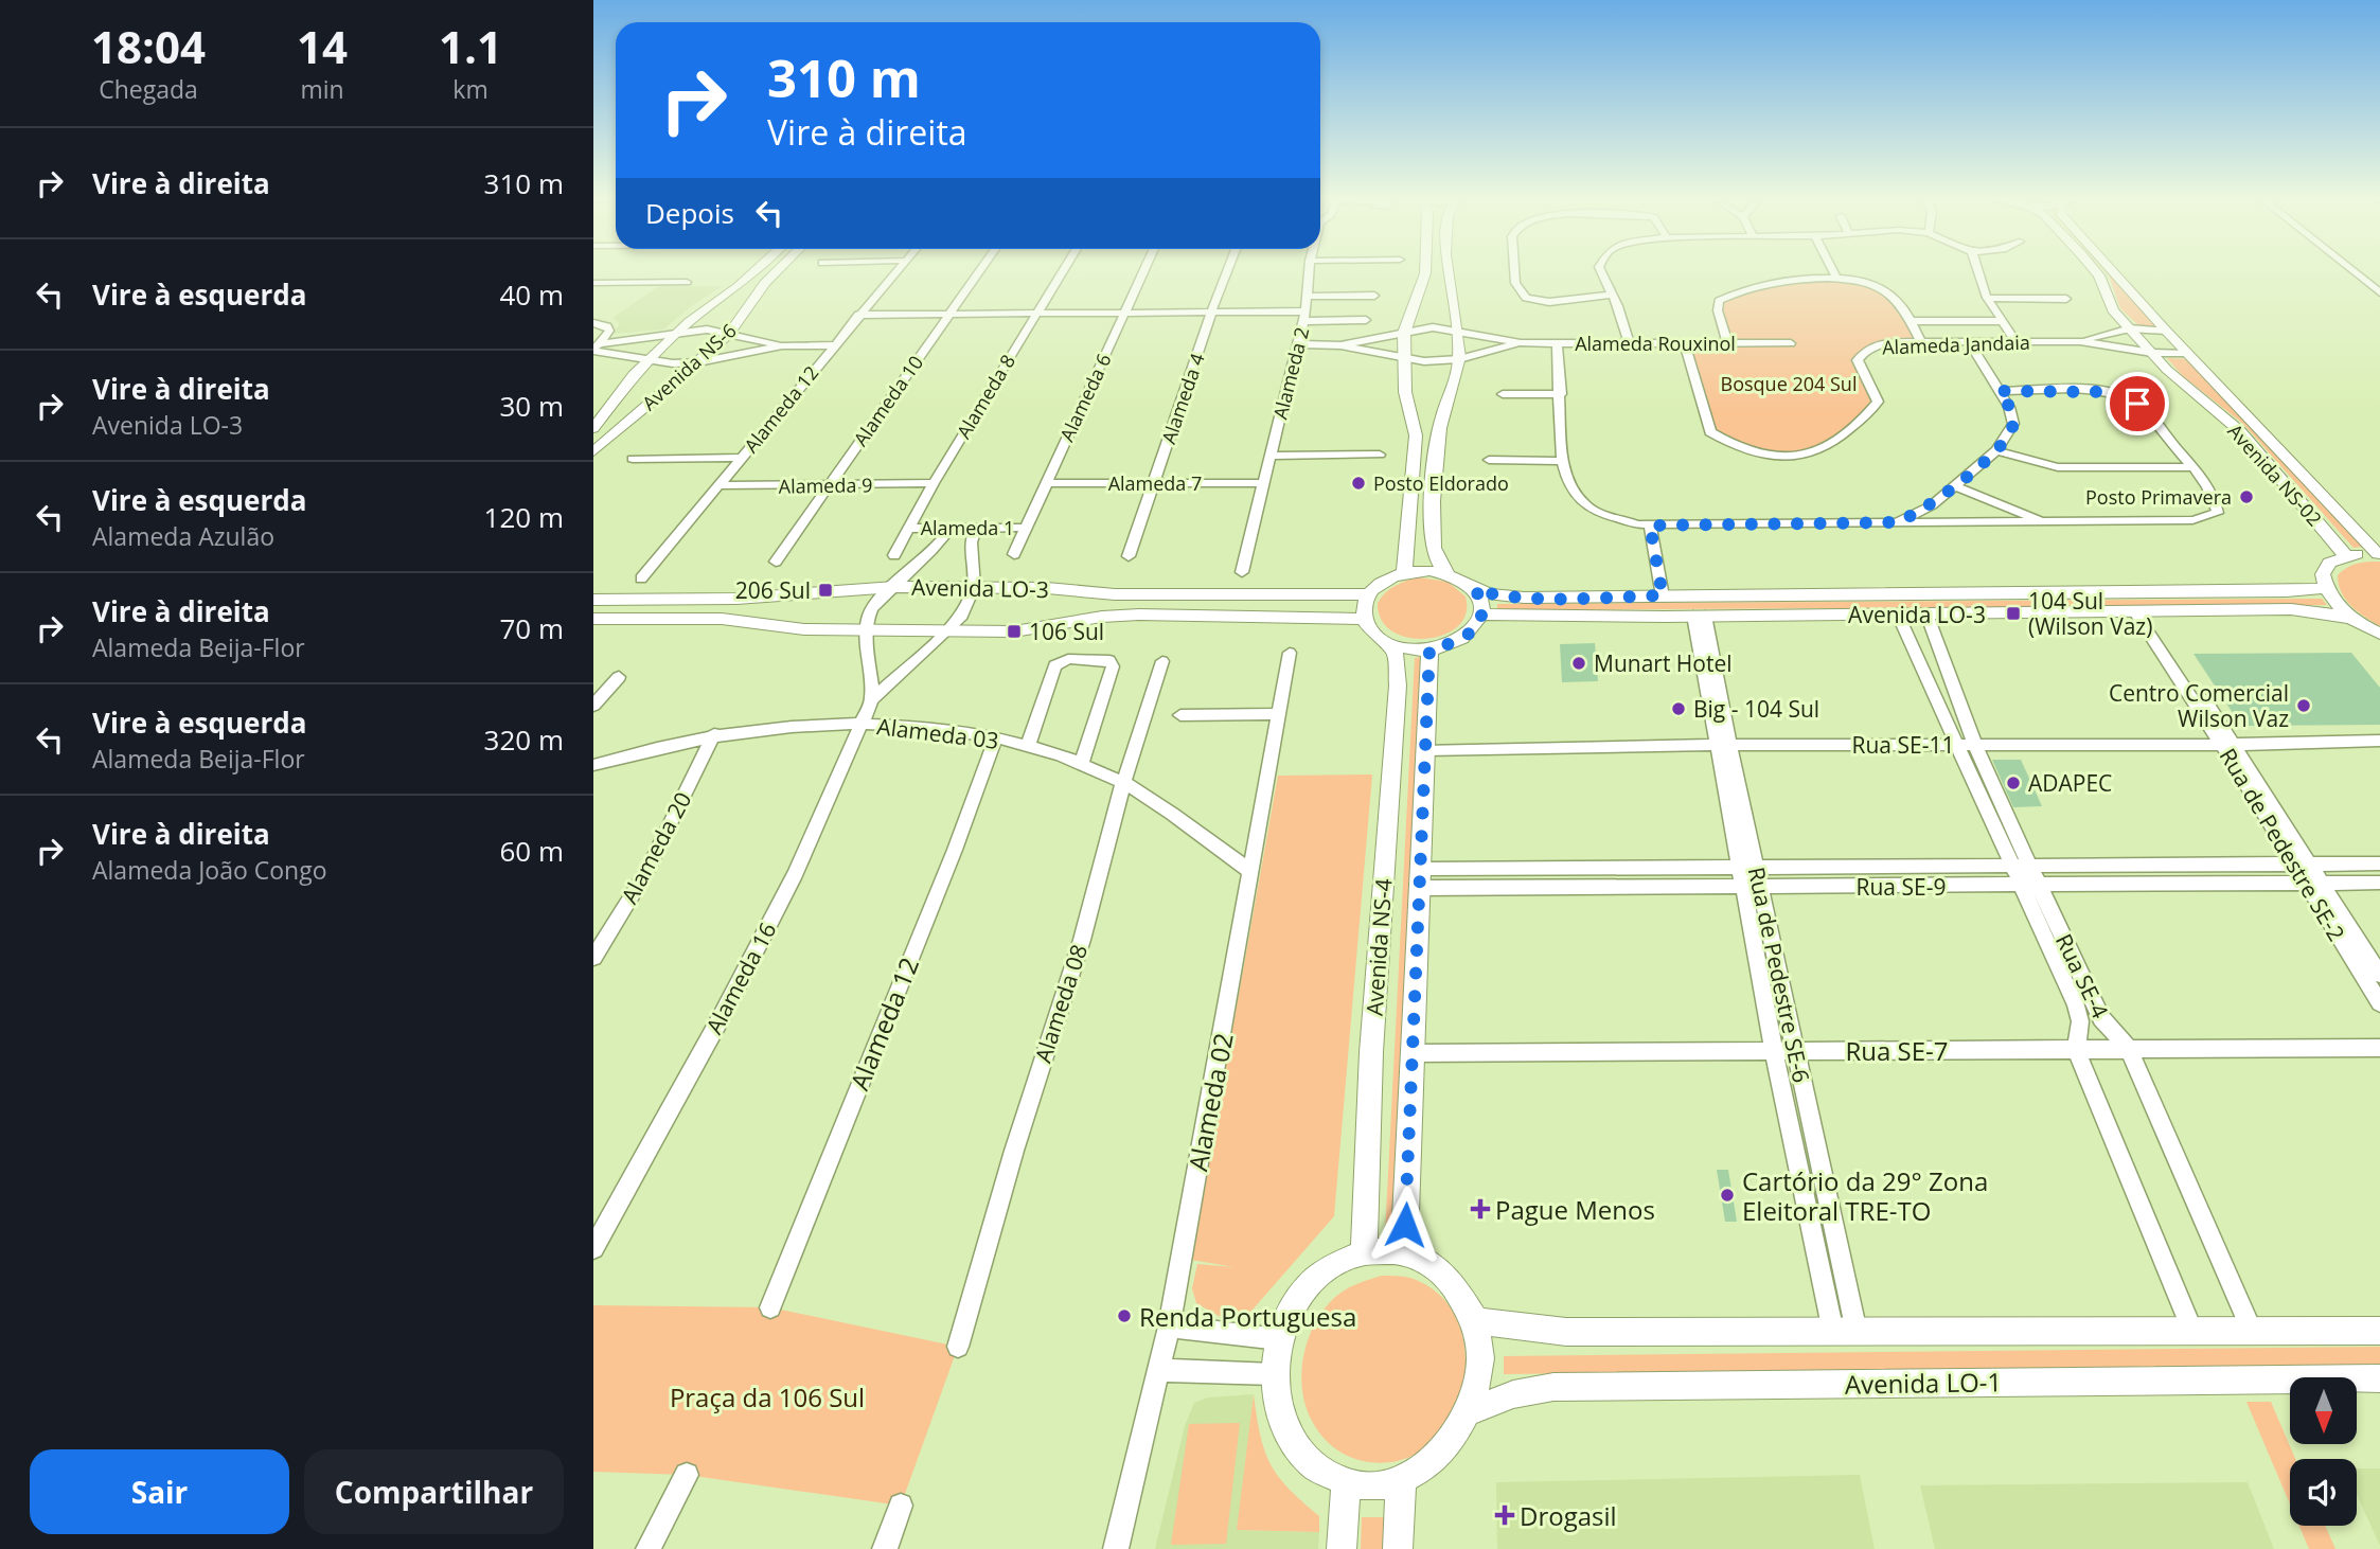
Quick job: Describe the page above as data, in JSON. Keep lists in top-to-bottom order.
{
  "streets": {
    "street": [
      "Alameda Rouxinol",
      "Alameda Jandaia",
      "Avenida NS-6",
      "Alameda 2",
      "Alameda 8",
      "Alameda 6",
      "Alameda 4",
      "Alameda 10",
      "Alameda 12",
      "Avenida NS-02",
      "Alameda 7",
      "Alameda 9",
      "Alameda 1",
      "Avenida LO-3",
      "Alameda 03",
      "Rua SE-11",
      "Rua de Pedestre SE-2",
      "Alameda 20",
      "Rua SE-9",
      "Avenida NS-4",
      "Rua de Pedestre SE-6",
      "Rua SE-4",
      "Alameda 16",
      "Alameda 08",
      "Rua SE-7",
      "Alameda 02",
      "Avenida LO-1"
    ]
  },
  "crossings": [
    ["Alameda Rouxinol", "Alameda Jandaia"],
    ["Alameda Jandaia", "Avenida NS-02"],
    ["Alameda 2", "Alameda 7"],
    ["Alameda 8", "Alameda 9"],
    ["Alameda 8", "Alameda 1"],
    ["Alameda 6", "Alameda 7"],
    ["Alameda 6", "Alameda 1"],
    ["Alameda 4", "Alameda 7"],
    ["Alameda 10", "Alameda 9"],
    ["Alameda 12", "Alameda 9"],
    ["Alameda 12", "Alameda 03"],
    ["Alameda 1", "Alameda 16"],
    ["Avenida LO-3", "Rua de Pedestre SE-2"],
    ["Avenida LO-3", "Avenida NS-4"],
    ["Avenida LO-3", "Rua de Pedestre SE-6"],
    ["Avenida LO-3", "Rua SE-4"],
    ["Avenida LO-3", "Alameda 16"],
    ["Alameda 03", "Alameda 20"],
    ["Alameda 03", "Alameda 16"],
    ["Alameda 03", "Alameda 08"],
    ["Alameda 03", "Alameda 02"],
    ["Rua SE-11", "Rua de Pedestre SE-2"],
    ["Rua SE-11", "Avenida NS-4"],
    ["Rua SE-11", "Rua de Pedestre SE-6"],
    ["Rua SE-11", "Rua SE-4"],
    ["Rua de Pedestre SE-2", "Rua SE-9"],
    ["Rua SE-9", "Avenida NS-4"],
    ["Rua SE-9", "Rua de Pedestre SE-6"],
    ["Rua SE-9", "Rua SE-4"],
    ["Avenida NS-4", "Rua SE-7"],
    ["Avenida NS-4", "Avenida LO-1"],
    ["Rua de Pedestre SE-6", "Rua SE-7"],
    ["Rua SE-4", "Rua SE-7"]
  ],
  "parks": ["Bosque 204 Sul", "Praça da 106 Sul"],
  "places": {
    "other": [
      "Posto Eldorado",
      "Posto Primavera",
      "Munart Hotel",
      "Centro Comercial Wilson Vaz",
      "Big - 104 Sul",
      "ADAPEC",
      "Cartório da 29° Zona Eleitoral TRE-TO",
      "Renda Portuguesa"
    ],
    "transit": ["206 Sul", "104 Sul (Wilson Vaz)", "106 Sul"],
    "health": ["Pague Menos", "Drogasil"]
  },
  "north": "bottom",
  "page": {
    "eta": [
      "18:04",
      "Chegada",
      "14",
      "min",
      "1.1",
      "km"
    ],
    "turn": ["310 m", "Vire à direita"],
    "list": [
      {
        "name": "Vire à direita",
        "value": "310 m"
      },
      {
        "name": "Vire à esquerda",
        "value": "40 m"
      },
      {
        "name": "Vire à direita",
        "note": "Avenida LO-3",
        "value": "30 m"
      },
      {
        "name": "Vire à esquerda",
        "note": "Alameda Azulão",
        "value": "120 m"
      },
      {
        "name": "Vire à direita",
        "note": "Alameda Beija-Flor",
        "value": "70 m"
      },
      {
        "name": "Vire à esquerda",
        "note": "Alameda Beija-Flor",
        "value": "320 m"
      },
      {
        "name": "Vire à direita",
        "note": "Alameda João Congo",
        "value": "60 m"
      }
    ],
    "then": "Depois",
    "buttons": ["Sair", "Compartilhar"]
  }
}
